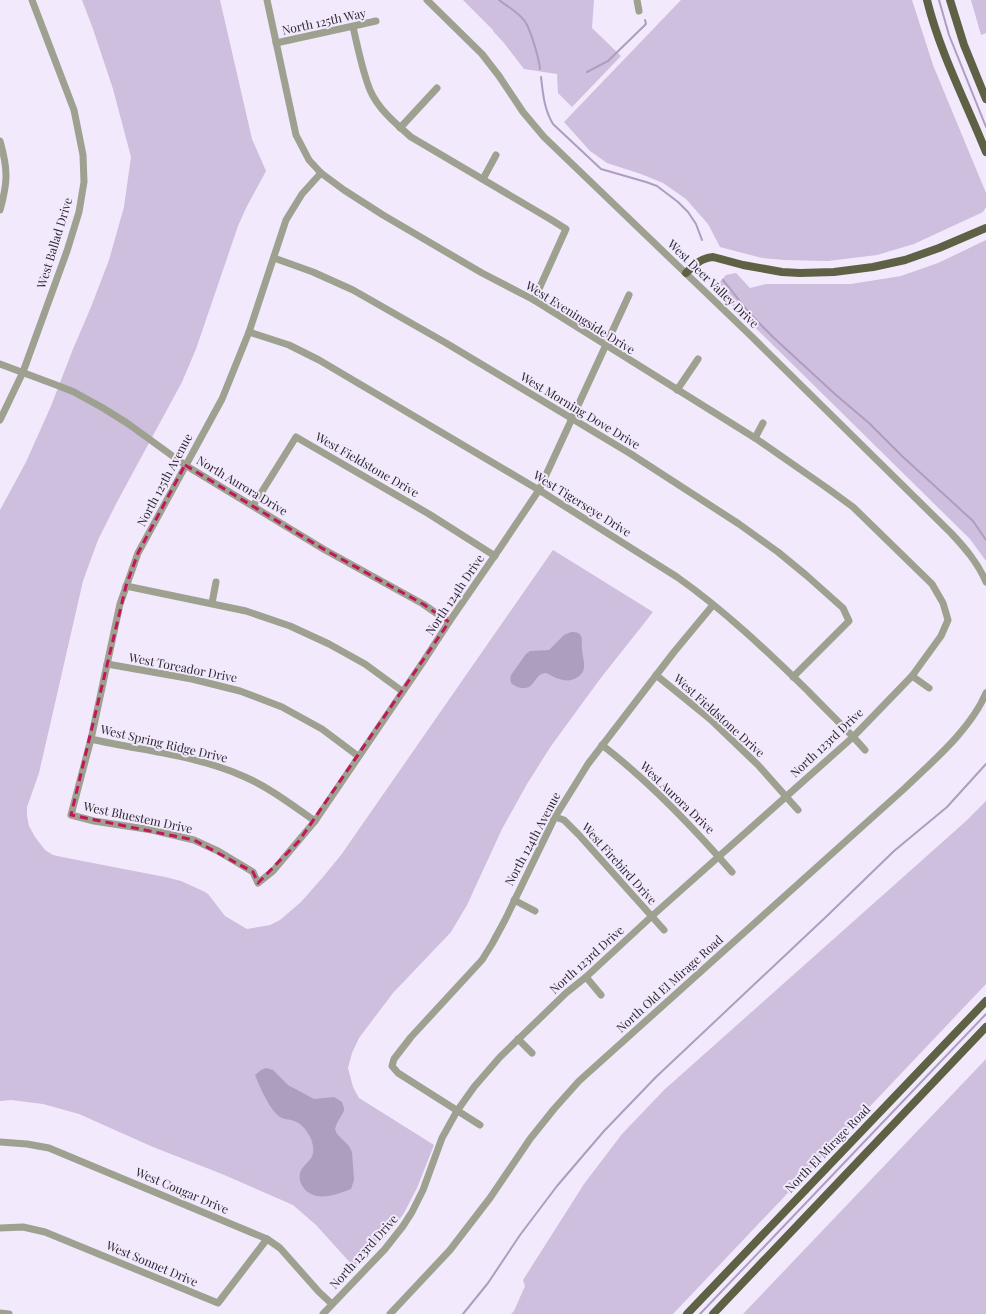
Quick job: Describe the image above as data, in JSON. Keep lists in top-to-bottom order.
{
  "streets": {
    "main road": ["North El Mirage Road"],
    "street": [
      "North 125th Way",
      "West Ballad Drive",
      "West Deer Valley Drive",
      "West Eveningside Drive",
      "West Morning Dove Drive",
      "West Fieldstone Drive",
      "North 125th Avenue",
      "North Aurora Drive",
      "West Tigerseye Drive",
      "North 124th Drive",
      "West Toreador Drive",
      "North 123rd Drive",
      "West Spring Ridge Drive",
      "West Aurora Drive",
      "West Bluestem Drive",
      "North 124th Avenue",
      "West Firebird Drive",
      "North Old El Mirage Road",
      "West Cougar Drive",
      "West Sonnet Drive"
    ]
  },
  "crossings": [
    ["North 125th Way", "West Eveningside Drive"],
    ["West Ballad Drive", "North Aurora Drive"],
    ["West Eveningside Drive", "North 125th Avenue"],
    ["West Eveningside Drive", "North 124th Drive"],
    ["West Eveningside Drive", "North 123rd Drive"],
    ["West Morning Dove Drive", "North 125th Avenue"],
    ["West Morning Dove Drive", "West Tigerseye Drive"],
    ["West Morning Dove Drive", "North 124th Drive"],
    ["West Fieldstone Drive", "North Aurora Drive"],
    ["West Fieldstone Drive", "North 124th Drive"],
    ["West Fieldstone Drive", "North 123rd Drive"],
    ["West Fieldstone Drive", "North 124th Avenue"],
    ["North 125th Avenue", "North Aurora Drive"],
    ["North 125th Avenue", "West Tigerseye Drive"],
    ["North 125th Avenue", "West Toreador Drive"],
    ["North 125th Avenue", "West Spring Ridge Drive"],
    ["North 125th Avenue", "West Bluestem Drive"],
    ["North Aurora Drive", "North 124th Drive"],
    ["West Tigerseye Drive", "North 124th Drive"],
    ["West Tigerseye Drive", "North 123rd Drive"],
    ["West Tigerseye Drive", "North 124th Avenue"],
    ["North 124th Drive", "West Toreador Drive"],
    ["North 124th Drive", "West Spring Ridge Drive"],
    ["North 124th Drive", "West Bluestem Drive"],
    ["North 123rd Drive", "West Aurora Drive"],
    ["North 123rd Drive", "North 124th Avenue"],
    ["North 123rd Drive", "West Firebird Drive"],
    ["North 123rd Drive", "West Cougar Drive"],
    ["West Aurora Drive", "North 124th Avenue"],
    ["North 124th Avenue", "West Firebird Drive"],
    ["West Cougar Drive", "West Sonnet Drive"]
  ]
}
